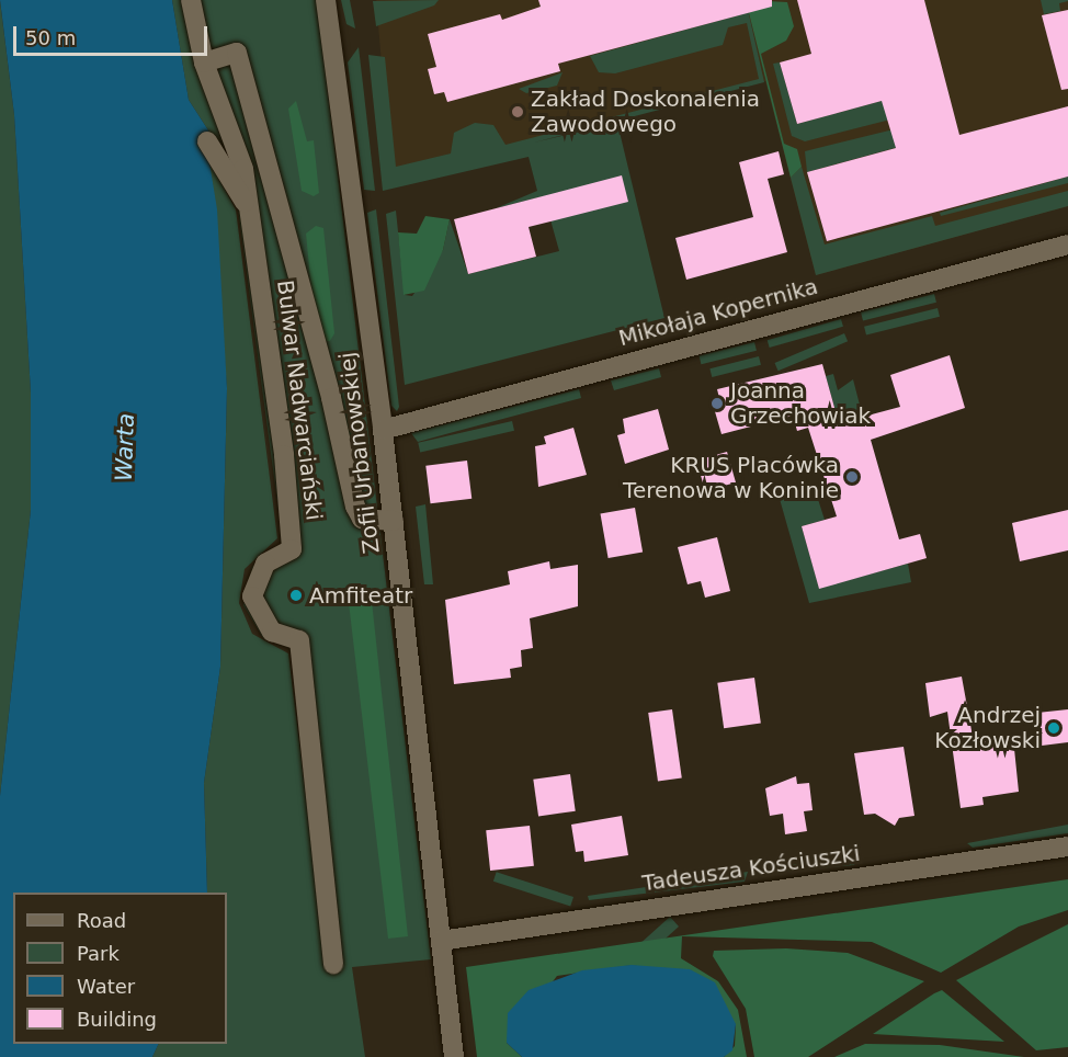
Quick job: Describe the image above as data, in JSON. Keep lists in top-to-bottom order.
{
  "streets": {
    "street": [
      "Mikołaja Kopernika",
      "Bulwar Nadwarciański",
      "Zofii Urbanowskiej",
      "Tadeusza Kościuszki"
    ]
  },
  "crossings": [
    ["Mikołaja Kopernika", "Zofii Urbanowskiej"],
    ["Zofii Urbanowskiej", "Tadeusza Kościuszki"]
  ],
  "water": ["Warta"],
  "places": [
    "Zakład Doskonalenia Zawodowego",
    "Joanna Grzechowiak",
    "KRUS Placówka Terenowa w Koninie",
    "Amfiteatr",
    "Andrzej Kozłowski"
  ],
  "legend": [
    "Road",
    "Park",
    "Water",
    "Building"
  ],
  "scale_bar": "50 m"
}
